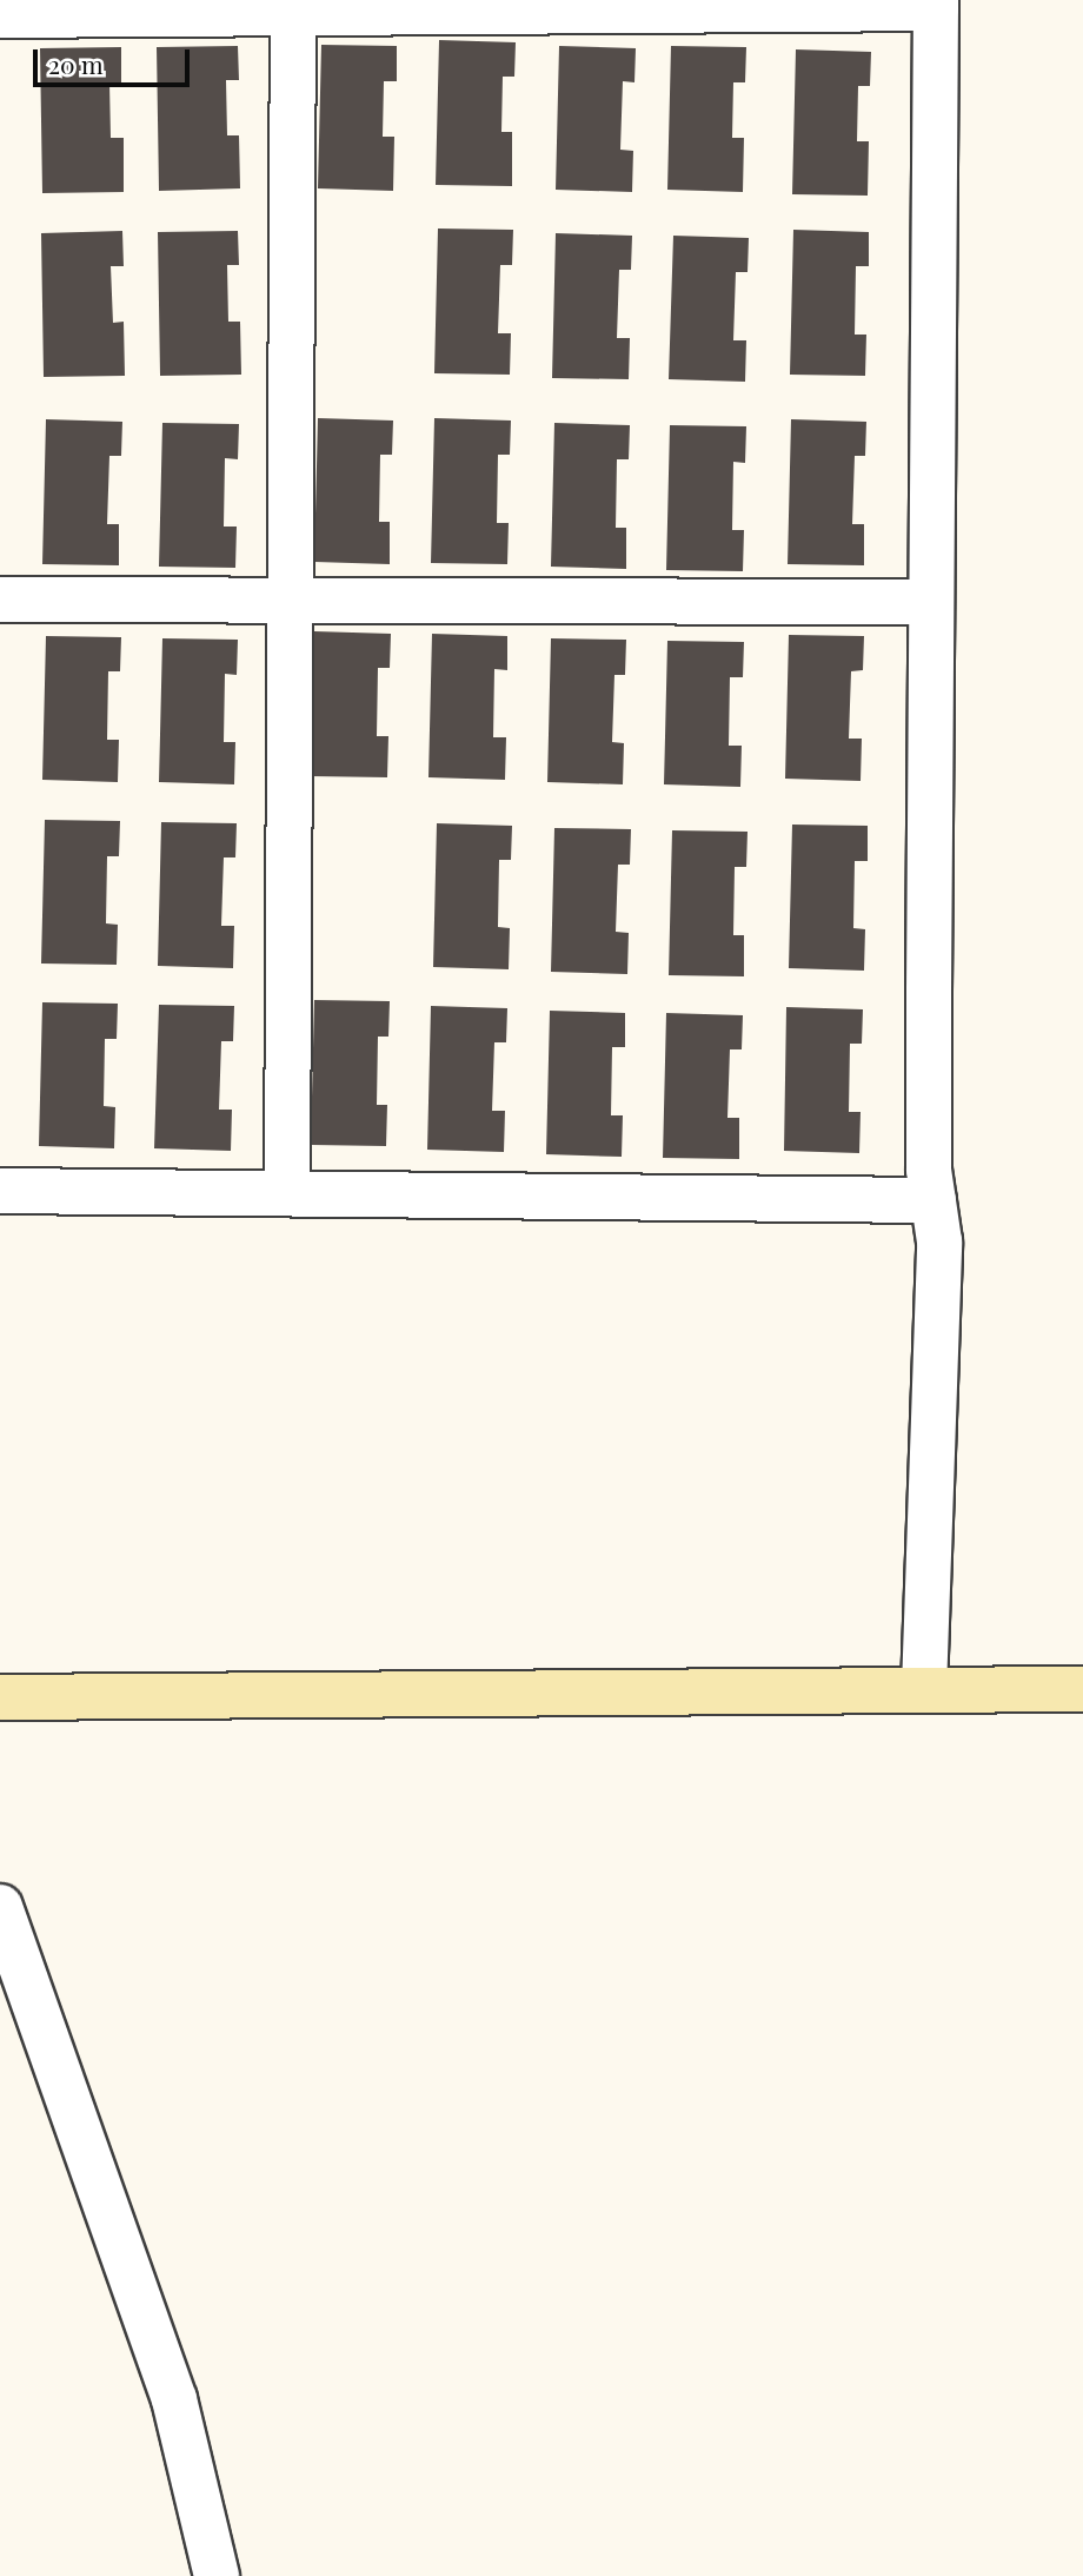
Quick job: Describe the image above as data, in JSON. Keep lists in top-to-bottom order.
{
  "scale_bar": "20 m"
}
